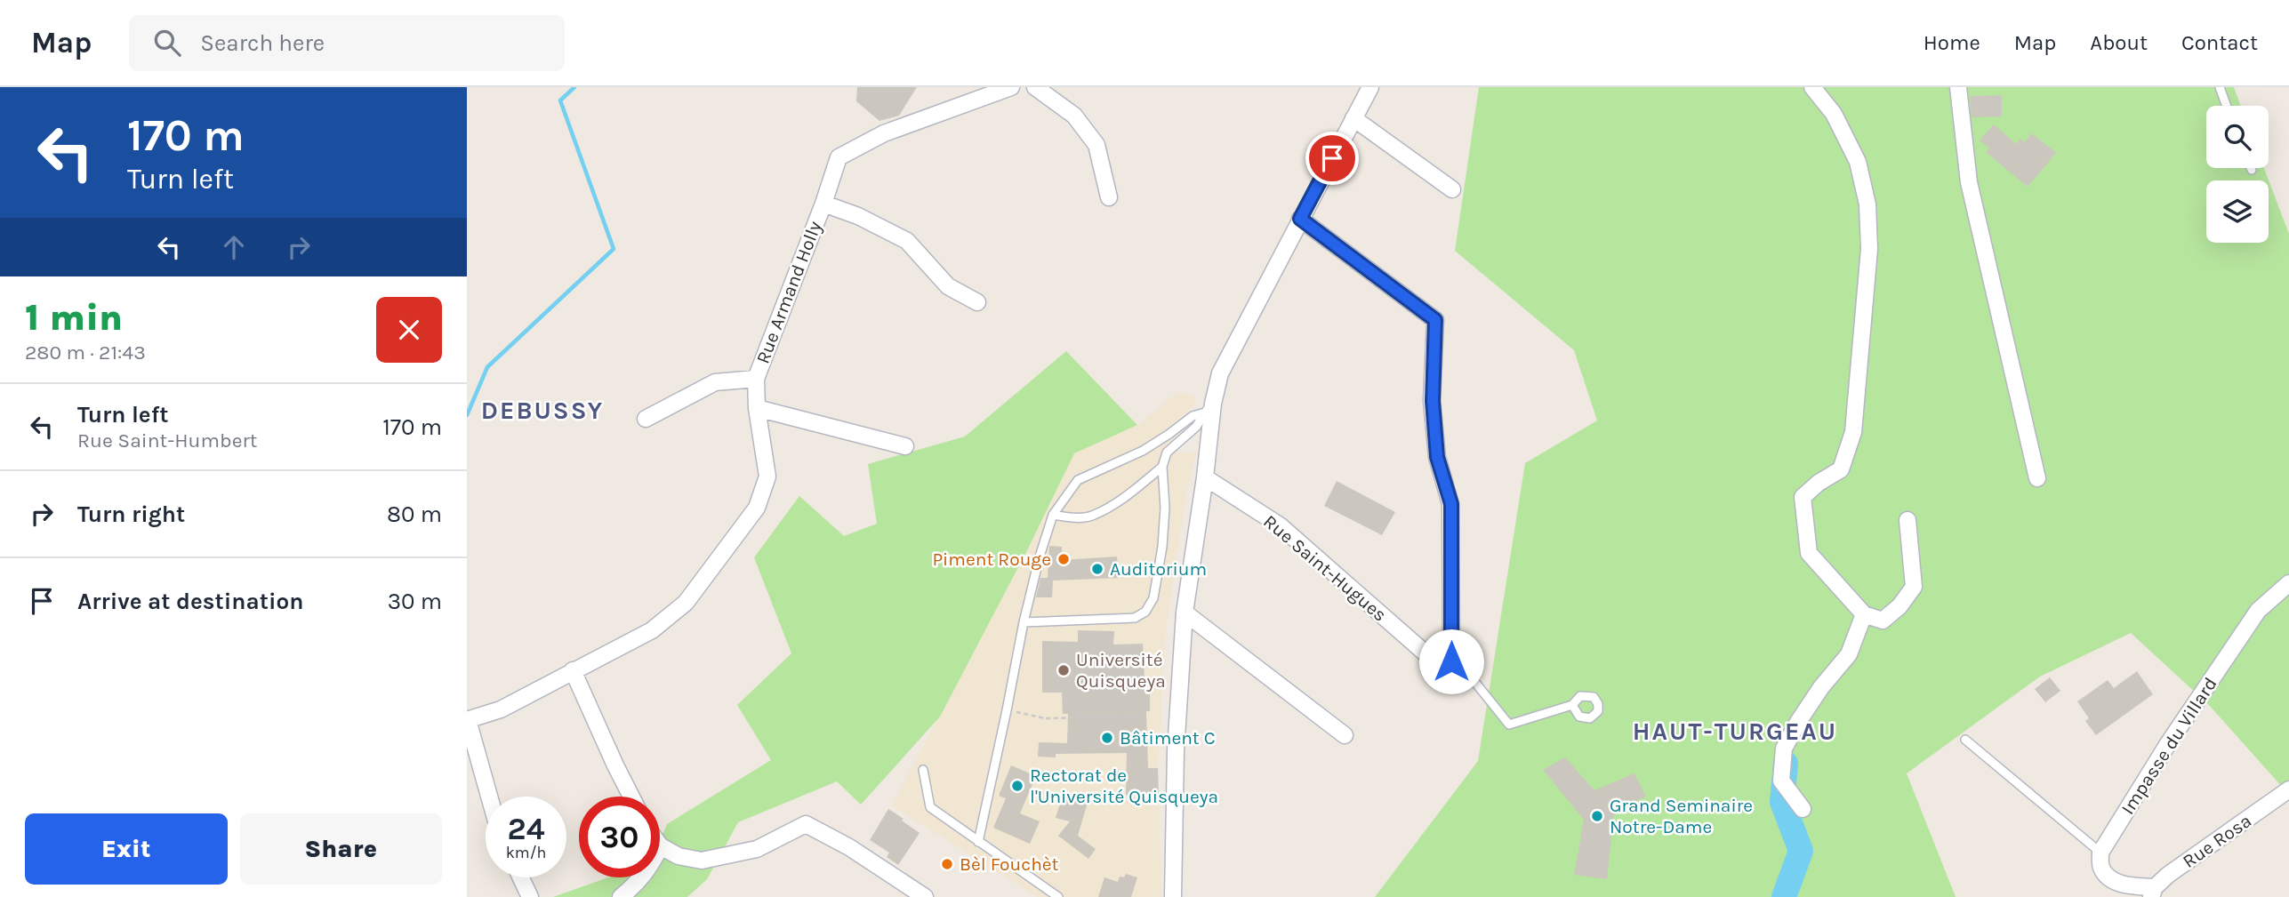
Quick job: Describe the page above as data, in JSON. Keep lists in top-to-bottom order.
{
  "streets": {
    "street": [
      "Rue Armand Holly",
      "Rue Saint-Hugues",
      "Impasse du Villard",
      "Rue Rosa"
    ]
  },
  "districts": ["DEBUSSY", "HAUT-TURGEAU"],
  "places": [
    "Piment Rouge",
    "Auditorium",
    "Université Quisqueya",
    "Bâtiment C",
    "Rectorat de l'Université Quisqueya",
    "Grand Seminaire Notre-Dame",
    "Bèl Fouchèt"
  ],
  "page": {
    "header": "Map",
    "search": "Search here",
    "nav": [
      "Home",
      "Map",
      "About",
      "Contact"
    ],
    "turn": ["170 m", "Turn left"],
    "heading": ["1 min", "280 m · 21:43"],
    "list": [
      {
        "name": "Turn left",
        "note": "Rue Saint-Humbert",
        "value": "170 m"
      },
      {
        "name": "Turn right",
        "value": "80 m"
      },
      {
        "name": "Arrive at destination",
        "value": "30 m"
      }
    ],
    "speed": "24 km/h",
    "limit": "30",
    "buttons": ["Exit", "Share"]
  }
}
